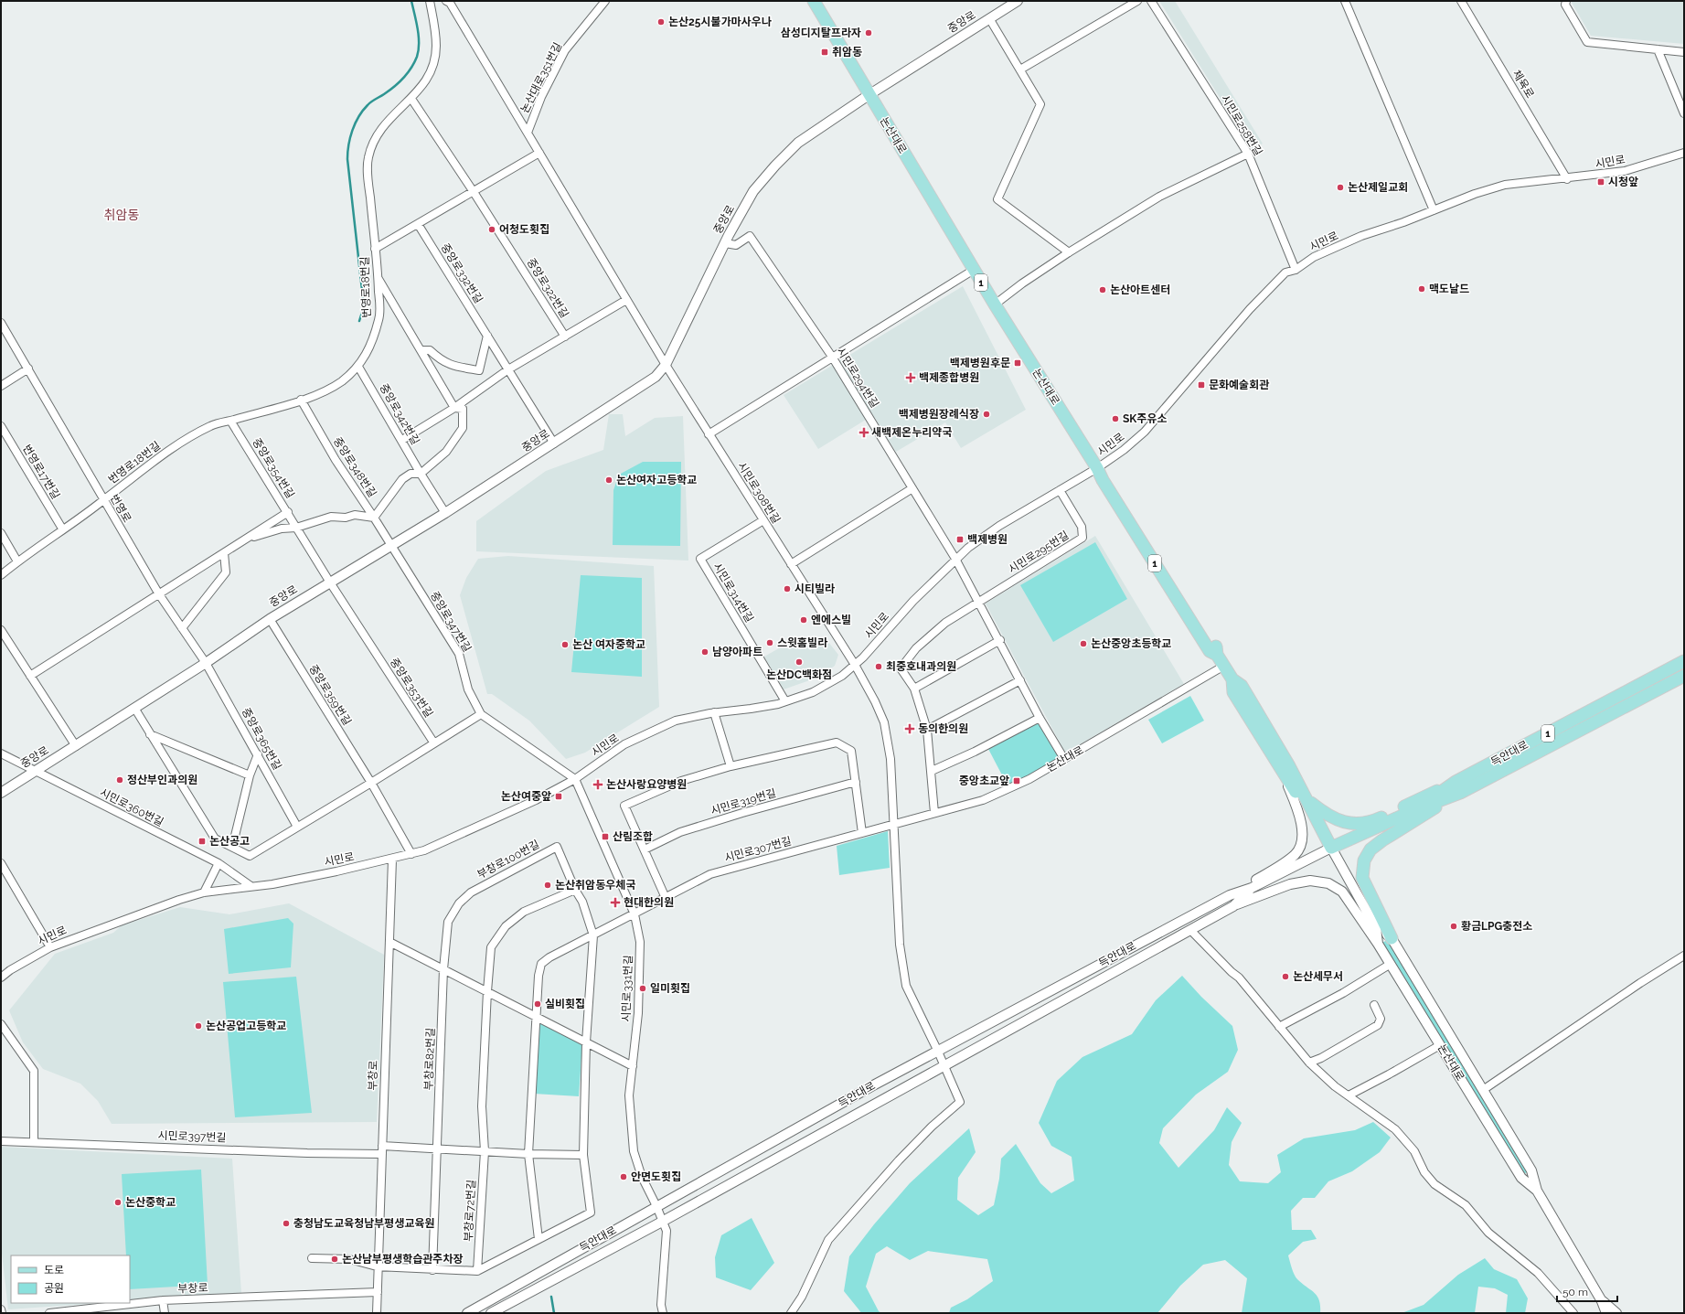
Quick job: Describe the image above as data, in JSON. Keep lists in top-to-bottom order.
{
  "streets": {
    "main road": ["논산대로", "1", "득안대로"],
    "street": [
      "중앙로",
      "논산대로351번길",
      "체육로",
      "시민로258번길",
      "시민로",
      "중앙로332번길",
      "번영로18번길",
      "중앙로322번길",
      "시민로294번길",
      "중앙로342번길",
      "중앙로348번길",
      "중앙로354번길",
      "번영로17번길",
      "시민로308번길",
      "번영로",
      "시민로295번길",
      "시민로314번길",
      "중앙로347번길",
      "중앙로353번길",
      "중앙로359번길",
      "중앙로365번길",
      "시민로319번길",
      "시민로360번길",
      "시민로307번길",
      "부창로100번길",
      "시민로331번길",
      "부창로82번길",
      "부창로",
      "시민로397번길",
      "부창로72번길"
    ]
  },
  "crossings": [
    ["중앙로", "논산대로"],
    ["중앙로", "중앙로332번길"],
    ["중앙로", "시민로294번길"],
    ["중앙로", "중앙로342번길"],
    ["중앙로", "중앙로348번길"],
    ["중앙로", "중앙로354번길"],
    ["중앙로", "시민로308번길"],
    ["중앙로", "번영로"],
    ["중앙로", "중앙로347번길"],
    ["중앙로", "중앙로353번길"],
    ["중앙로", "중앙로359번길"],
    ["중앙로", "중앙로365번길"],
    ["중앙로", "시민로360번길"],
    ["체육로", "시민로"],
    ["시민로258번길", "시민로"],
    ["논산대로", "시민로"],
    ["논산대로", "1"],
    ["논산대로", "득안대로"],
    ["논산대로", "시민로307번길"],
    ["시민로", "시민로294번길"],
    ["시민로", "시민로308번길"],
    ["시민로", "시민로295번길"],
    ["시민로", "시민로314번길"],
    ["시민로", "중앙로347번길"],
    ["시민로", "중앙로359번길"],
    ["시민로", "시민로360번길"],
    ["시민로", "시민로331번길"],
    ["시민로", "부창로"],
    ["1", "득안대로"],
    ["번영로18번길", "중앙로322번길"],
    ["번영로18번길", "중앙로342번길"],
    ["번영로18번길", "중앙로348번길"],
    ["번영로18번길", "중앙로354번길"],
    ["번영로18번길", "번영로"],
    ["중앙로348번길", "중앙로347번길"],
    ["중앙로354번길", "중앙로353번길"],
    ["시민로308번길", "시민로314번길"],
    ["번영로", "중앙로365번길"],
    ["중앙로347번길", "시민로331번길"],
    ["득안대로", "시민로331번길"],
    ["시민로307번길", "시민로331번길"],
    ["부창로100번길", "부창로82번길"],
    ["부창로", "시민로397번길"]
  ],
  "districts": ["취암동"],
  "places": {
    "other": [
      "논산25시불가마사우나",
      "삼성디지탈프라자",
      "논산제일교회",
      "어청도횟집",
      "맥도날드",
      "논산아트센터",
      "백제병원장례식장",
      "SK주유소",
      "논산여자고등학교",
      "시티빌라",
      "엔에스빌",
      "스윗홈빌라",
      "논산중앙초등학교",
      "논산 여자중학교",
      "남양아파트",
      "논산DC백화점",
      "최중호내과의원",
      "정산부인과의원",
      "논산취암동우체국",
      "황금LPG충전소",
      "논산세무서",
      "일미횟집",
      "실비횟집",
      "논산공업고등학교",
      "안면도횟집",
      "논산중학교",
      "충청남도교육청남부평생교육원",
      "논산남부평생학습관주차장"
    ],
    "transit": [
      "취암동",
      "시청앞",
      "백제병원후문",
      "문화예술회관",
      "백제병원",
      "중앙초교앞",
      "논산여중앞",
      "산림조합",
      "논산공고"
    ],
    "health": [
      "백제종합병원",
      "새백제온누리약국",
      "동의한의원",
      "논산사랑요양병원",
      "현대한의원"
    ]
  },
  "legend": ["도로", "공원"],
  "scale_bar": "50 m"
}
